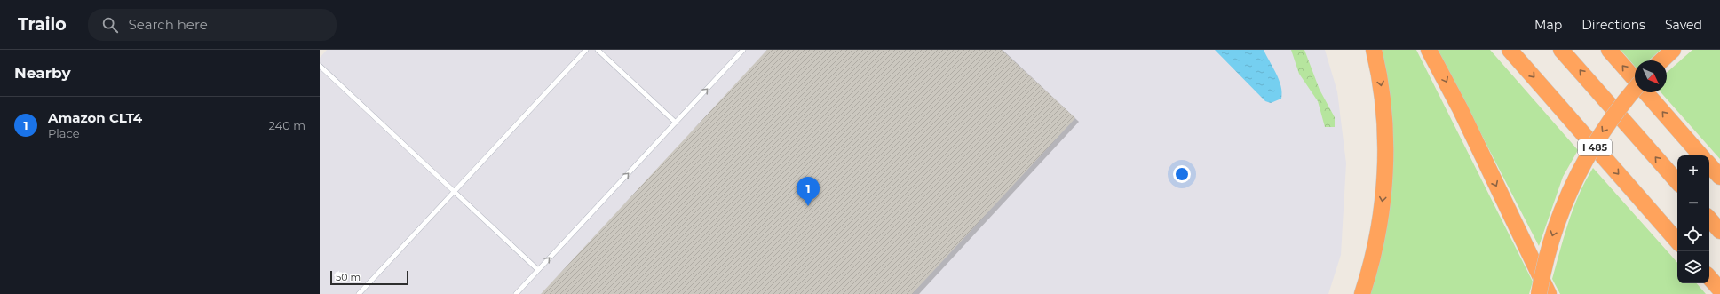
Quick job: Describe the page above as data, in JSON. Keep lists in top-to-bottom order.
{
  "streets": {
    "highway": ["I 485"]
  },
  "scale_bar": "50 m",
  "north": "bottom right",
  "page": {
    "header": "Trailo",
    "search": "Search here",
    "nav": ["Map", "Directions", "Saved"],
    "heading": "Nearby",
    "list": [
      {
        "mark": "1",
        "name": "Amazon CLT4",
        "note": "Place",
        "value": "240 m"
      }
    ],
    "map_buttons": ["+", "−"],
    "pins": "1",
    "scale": "50 m"
  }
}
